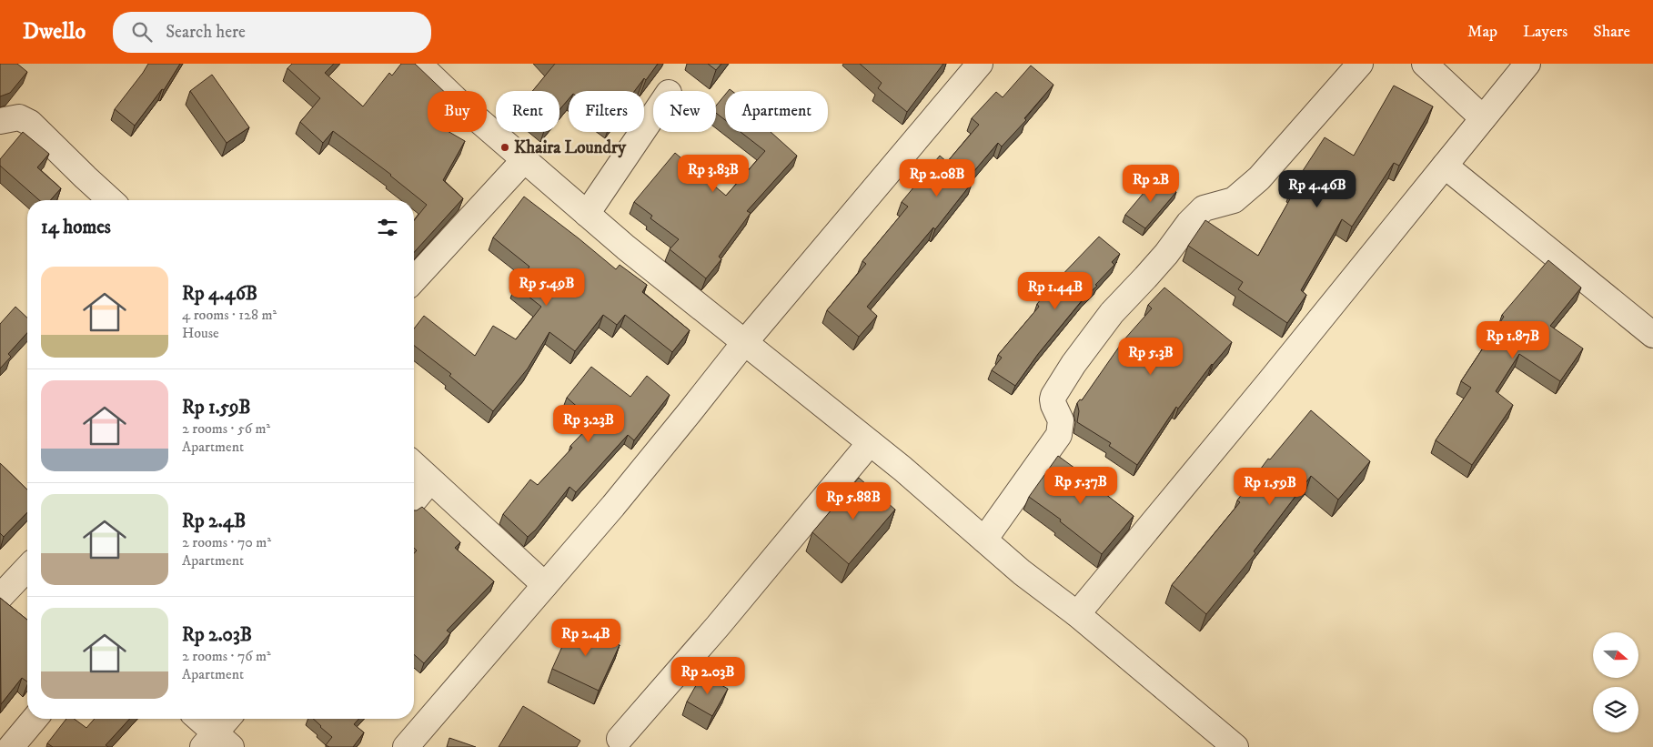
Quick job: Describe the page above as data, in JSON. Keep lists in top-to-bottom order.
{
  "places": ["Khaira Loundry"],
  "north": "right",
  "page": {
    "header": "Dwello",
    "search": "Search here",
    "nav": ["Map", "Layers", "Share"],
    "chip": [
      "Buy",
      "Rent",
      "Filters",
      "New",
      "Apartment"
    ],
    "price": [
      "Rp 3.83B",
      "Rp 2.08B",
      "Rp 2B",
      "Rp 4.46B",
      "Rp 5.49B",
      "Rp 1.44B",
      "Rp 1.87B",
      "Rp 5.3B",
      "Rp 3.23B",
      "Rp 5.37B",
      "Rp 1.59B",
      "Rp 5.88B",
      "Rp 2.4B",
      "Rp 2.03B"
    ],
    "heading": "14 homes",
    "list": [
      {
        "name": "Rp 4.46B",
        "note": "4 rooms · 128 m² · House"
      },
      {
        "name": "Rp 1.59B",
        "note": "2 rooms · 56 m² · Apartment"
      },
      {
        "name": "Rp 2.4B",
        "note": "2 rooms · 70 m² · Apartment"
      },
      {
        "name": "Rp 2.03B",
        "note": "2 rooms · 76 m² · Apartment"
      }
    ]
  }
}
